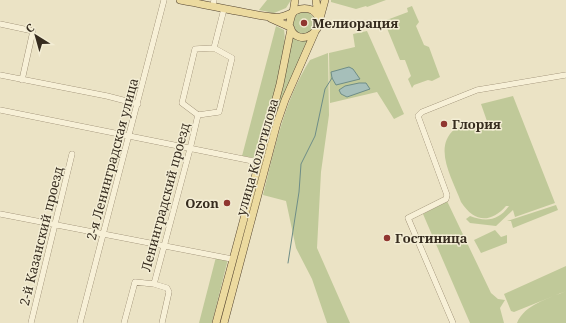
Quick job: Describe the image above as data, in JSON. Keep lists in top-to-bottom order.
{
  "streets": {
    "main road": ["улица Колотилова"],
    "street": ["2-я Ленинградская улица", "Ленинградский проезд", "2-й Казанский проезд"]
  },
  "places": [
    "Мелиорация",
    "Глория",
    "Ozon",
    "Гостиница"
  ],
  "north": "top left"
}
